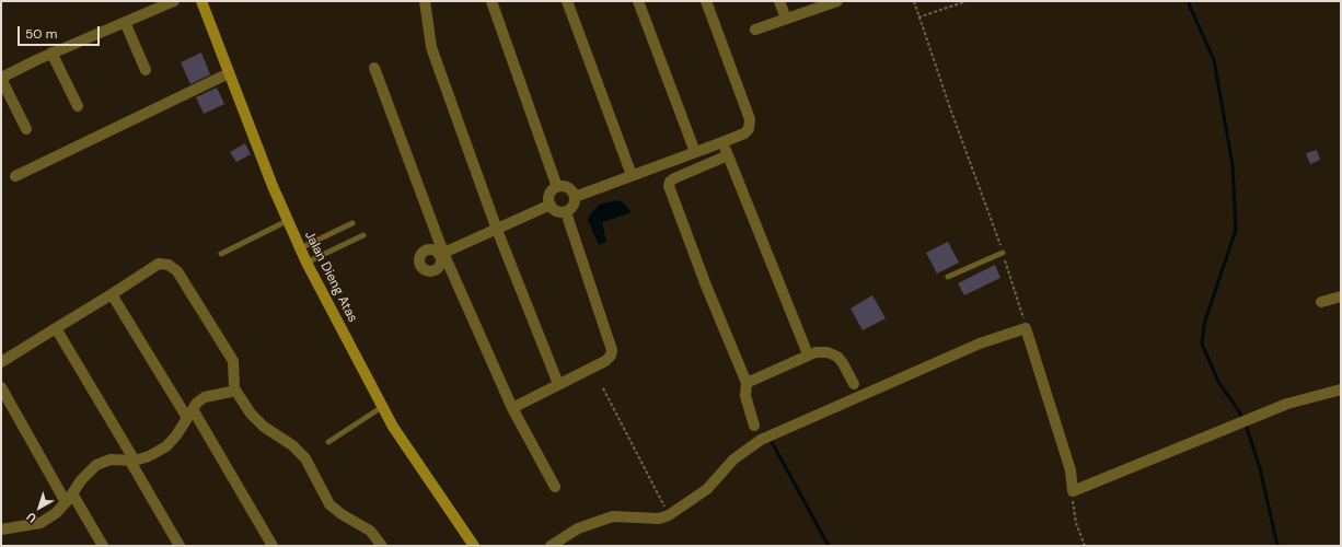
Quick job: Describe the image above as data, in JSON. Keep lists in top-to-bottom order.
{
  "streets": {
    "street": ["Jalan Dieng Atas"]
  },
  "scale_bar": "50 m",
  "north": "bottom left"
}
